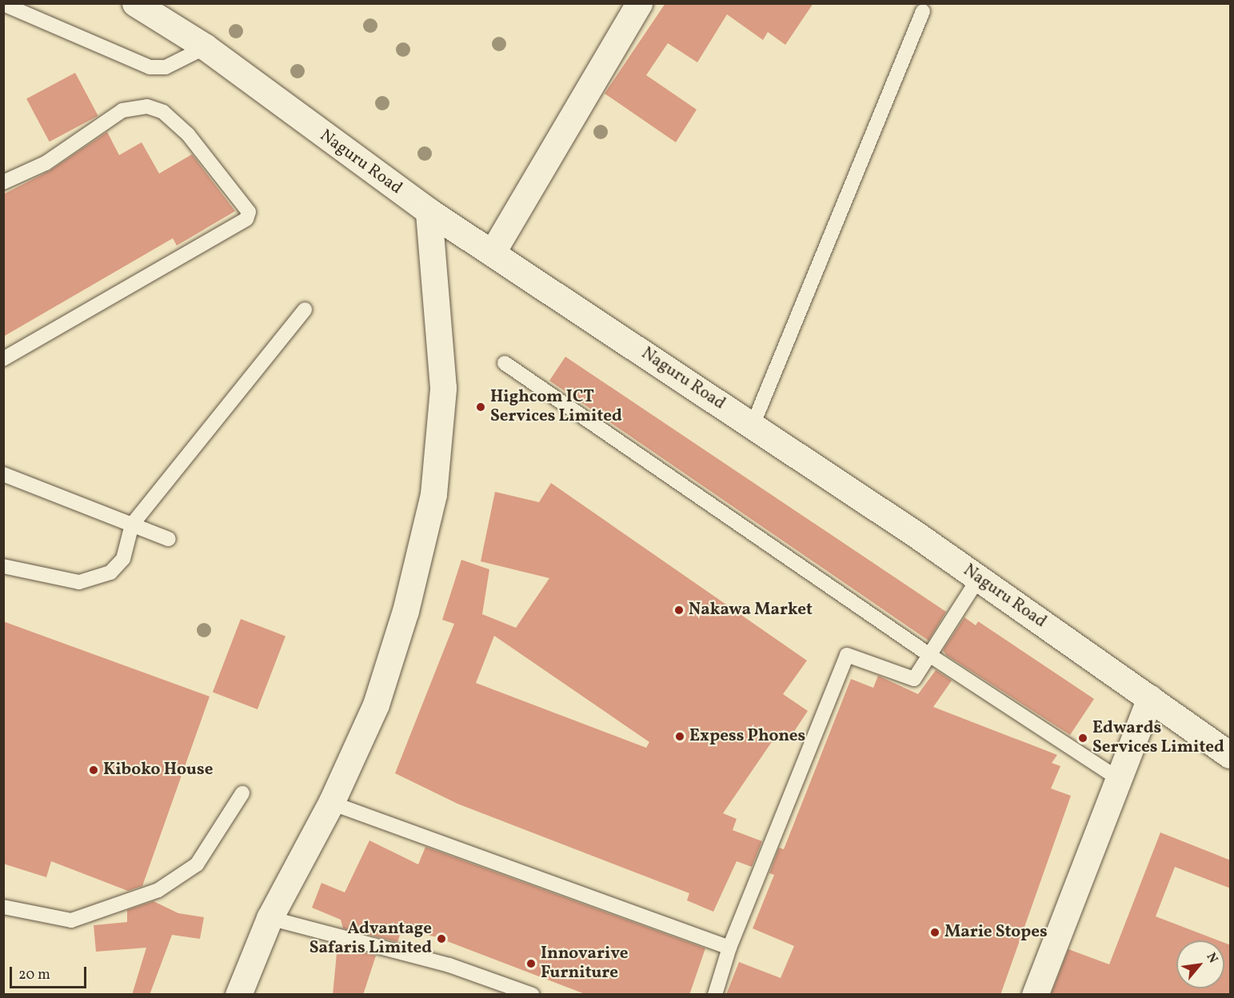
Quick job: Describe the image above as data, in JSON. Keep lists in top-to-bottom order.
{
  "streets": {
    "street": ["Naguru Road"]
  },
  "places": [
    "Highcom ICT Services Limited",
    "Nakawa Market",
    "Expess Phones",
    "Edwards Services Limited",
    "Kiboko House",
    "Marie Stopes",
    "Advantage Safaris Limited",
    "Innovarive Furniture"
  ],
  "scale_bar": "20 m",
  "north": "top right"
}
